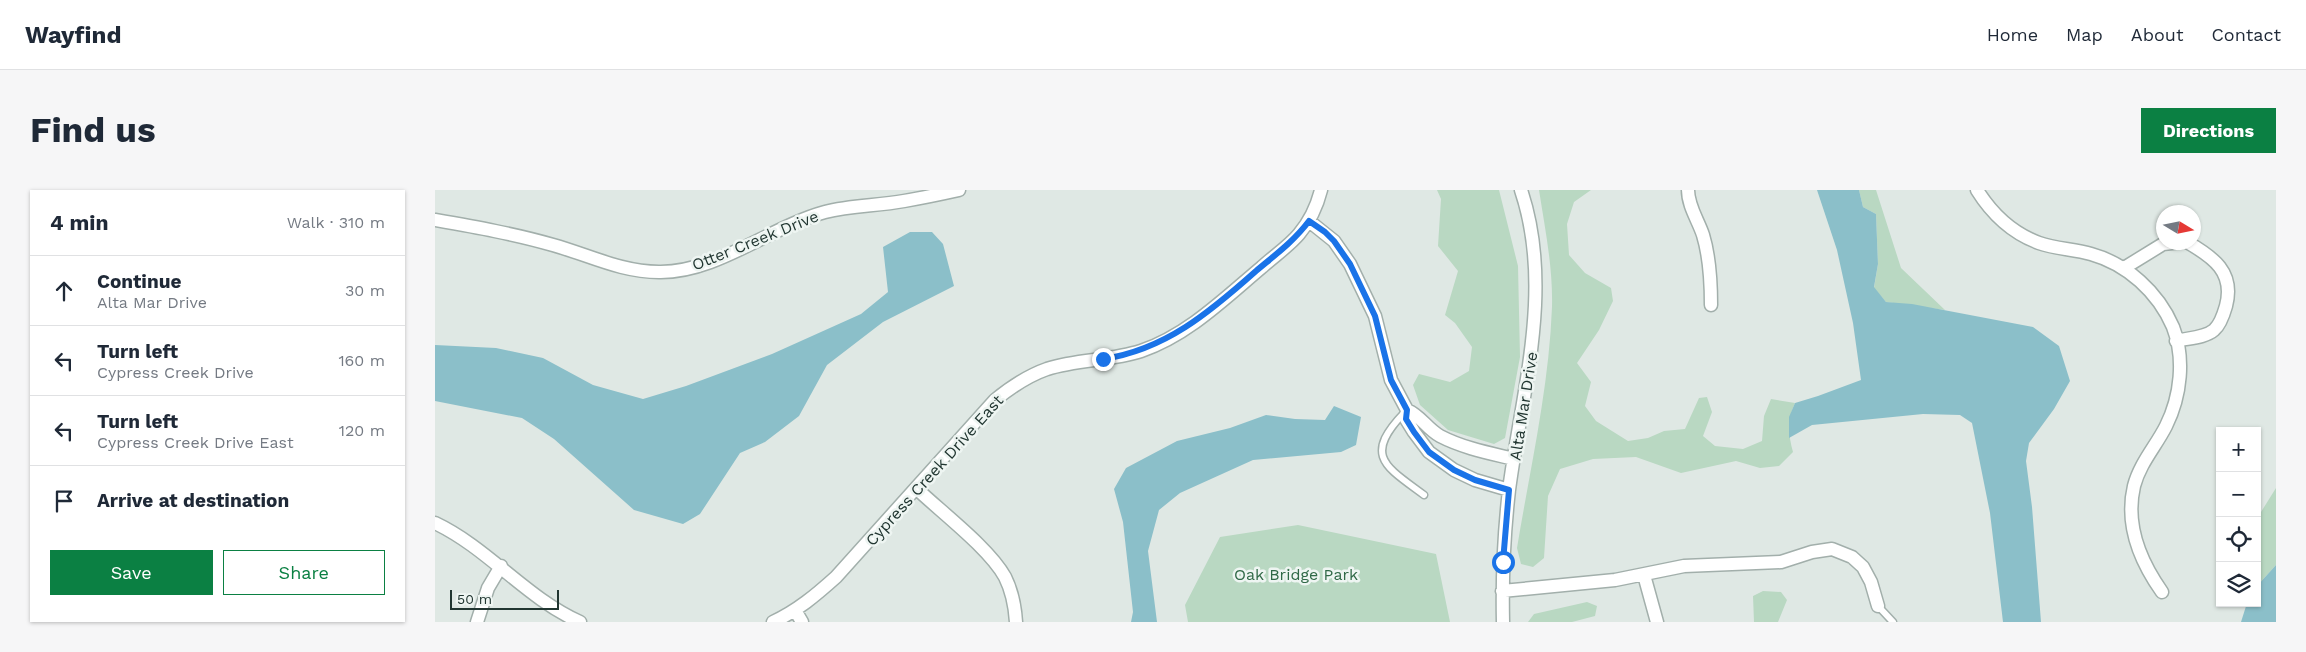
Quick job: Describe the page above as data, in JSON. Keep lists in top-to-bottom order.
{
  "streets": {
    "street": ["Otter Creek Drive", "Alta Mar Drive", "Cypress Creek Drive East"]
  },
  "parks": ["Oak Bridge Park"],
  "scale_bar": "50 m",
  "north": "right",
  "page": {
    "header": "Wayfind",
    "nav": [
      "Home",
      "Map",
      "About",
      "Contact"
    ],
    "buttons": [
      "Directions",
      ["Save", "Share"]
    ],
    "title": "Find us",
    "heading": ["4 min", "Walk · 310 m"],
    "list": [
      ["Continue", "Alta Mar Drive", "30 m"],
      ["Turn left", "Cypress Creek Drive", "160 m"],
      ["Turn left", "Cypress Creek Drive East", "120 m"],
      "Arrive at destination"
    ],
    "map_buttons": ["+", "−"],
    "scale": "50 m"
  }
}
